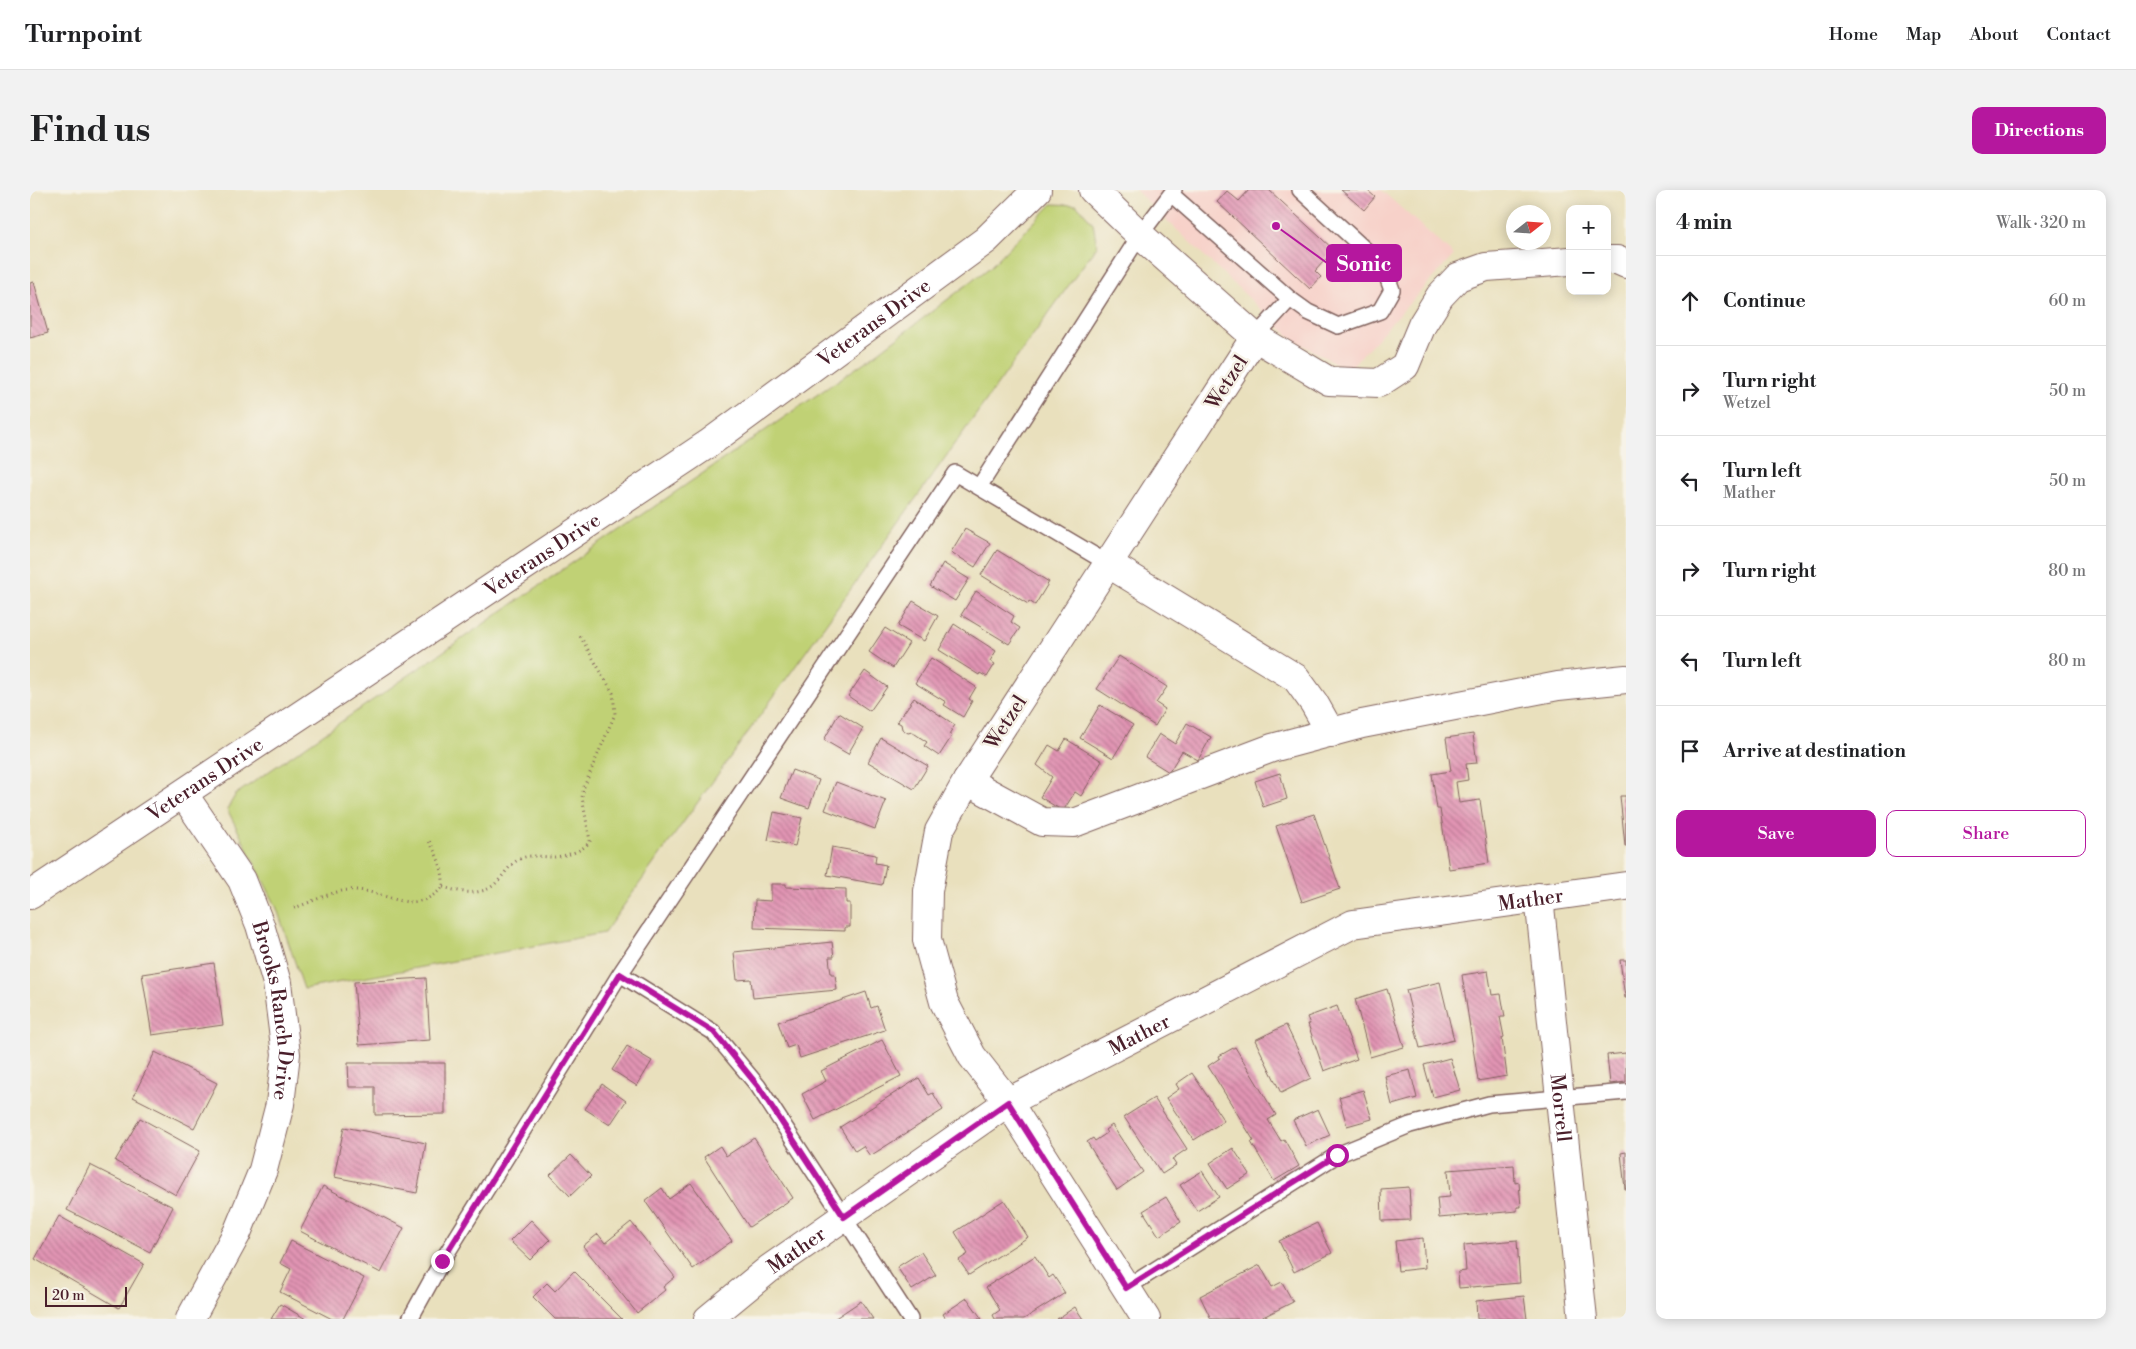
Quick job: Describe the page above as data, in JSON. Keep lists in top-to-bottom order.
{
  "streets": {
    "street": [
      "Veterans Drive",
      "Wetzel",
      "Mather",
      "Brooks Ranch Drive",
      "Morrell"
    ]
  },
  "crossings": [
    ["Veterans Drive", "Brooks Ranch Drive"],
    ["Wetzel", "Mather"],
    ["Mather", "Morrell"]
  ],
  "places": ["Sonic"],
  "scale_bar": "20 m",
  "north": "right",
  "page": {
    "header": "Turnpoint",
    "nav": [
      "Home",
      "Map",
      "About",
      "Contact"
    ],
    "buttons": [
      "Directions",
      ["Save", "Share"]
    ],
    "title": "Find us",
    "heading": ["4 min", "Walk · 320 m"],
    "map_buttons": ["+", "−"],
    "list": [
      ["Continue", "60 m"],
      ["Turn right", "Wetzel", "50 m"],
      ["Turn left", "Mather", "50 m"],
      ["Turn right", "80 m"],
      ["Turn left", "80 m"],
      "Arrive at destination"
    ],
    "scale": "20 m"
  }
}
